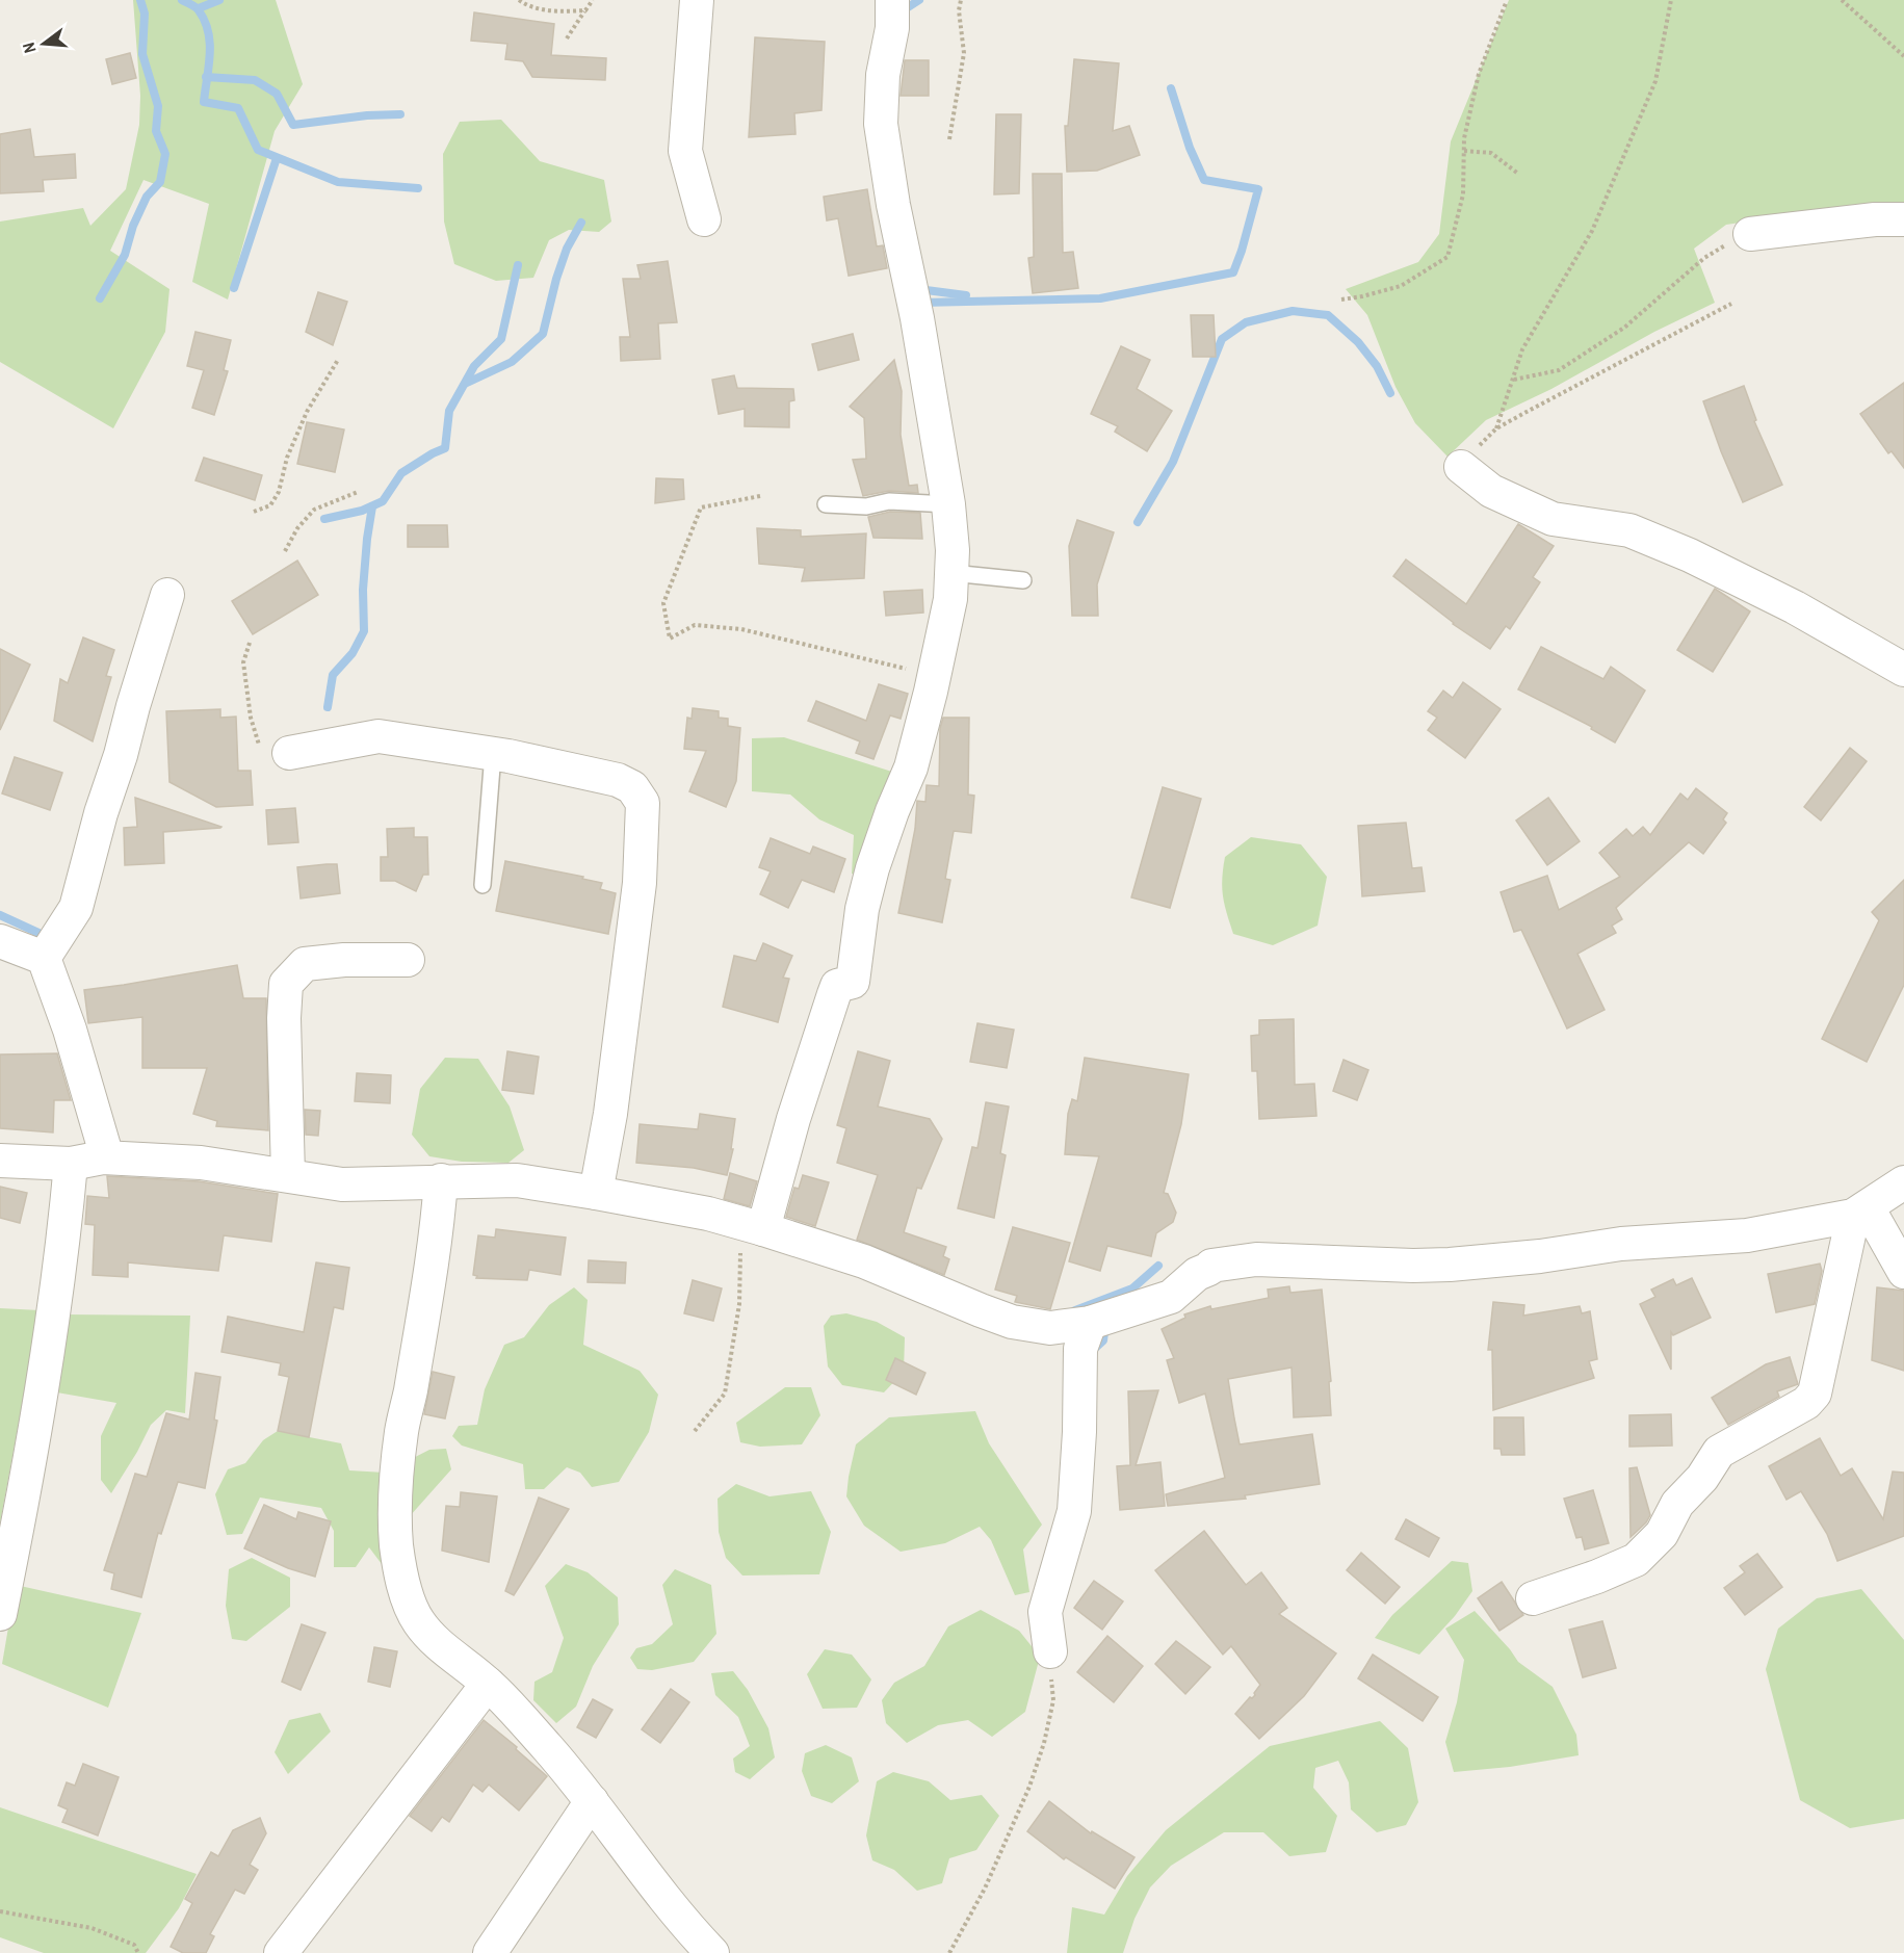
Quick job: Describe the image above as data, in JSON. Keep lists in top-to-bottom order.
{
  "north": "left"
}
